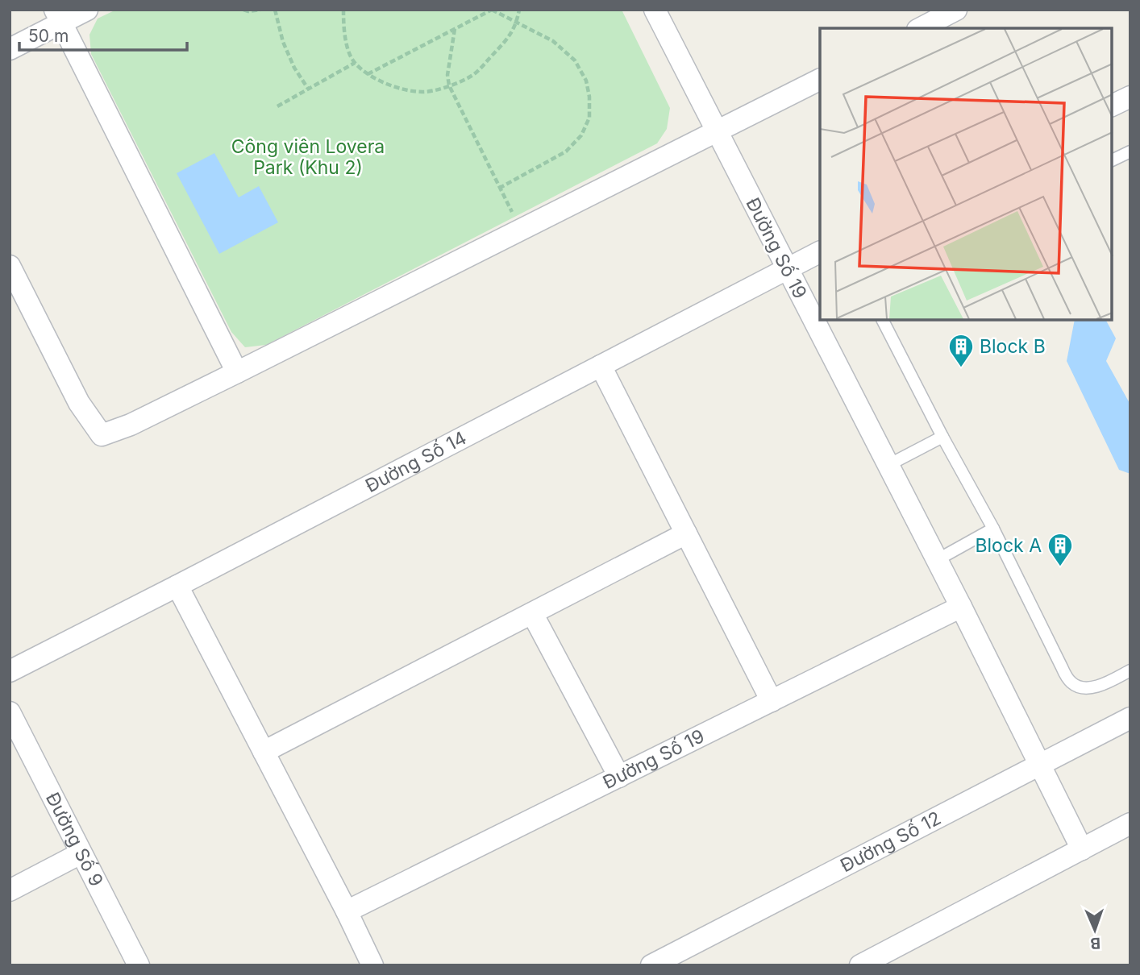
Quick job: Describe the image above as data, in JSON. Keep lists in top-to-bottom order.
{
  "streets": {
    "street": [
      "Đường Số 19",
      "Đường Số 14",
      "Đường Số 9",
      "Đường Số 12"
    ]
  },
  "crossings": [
    ["Đường Số 19", "Đường Số 14"],
    ["Đường Số 19", "Đường Số 12"]
  ],
  "parks": ["Công viên Lovera Park (Khu 2)"],
  "places": {
    "building": ["Block B", "Block A"]
  },
  "scale_bar": "50 m",
  "north": "bottom"
}
